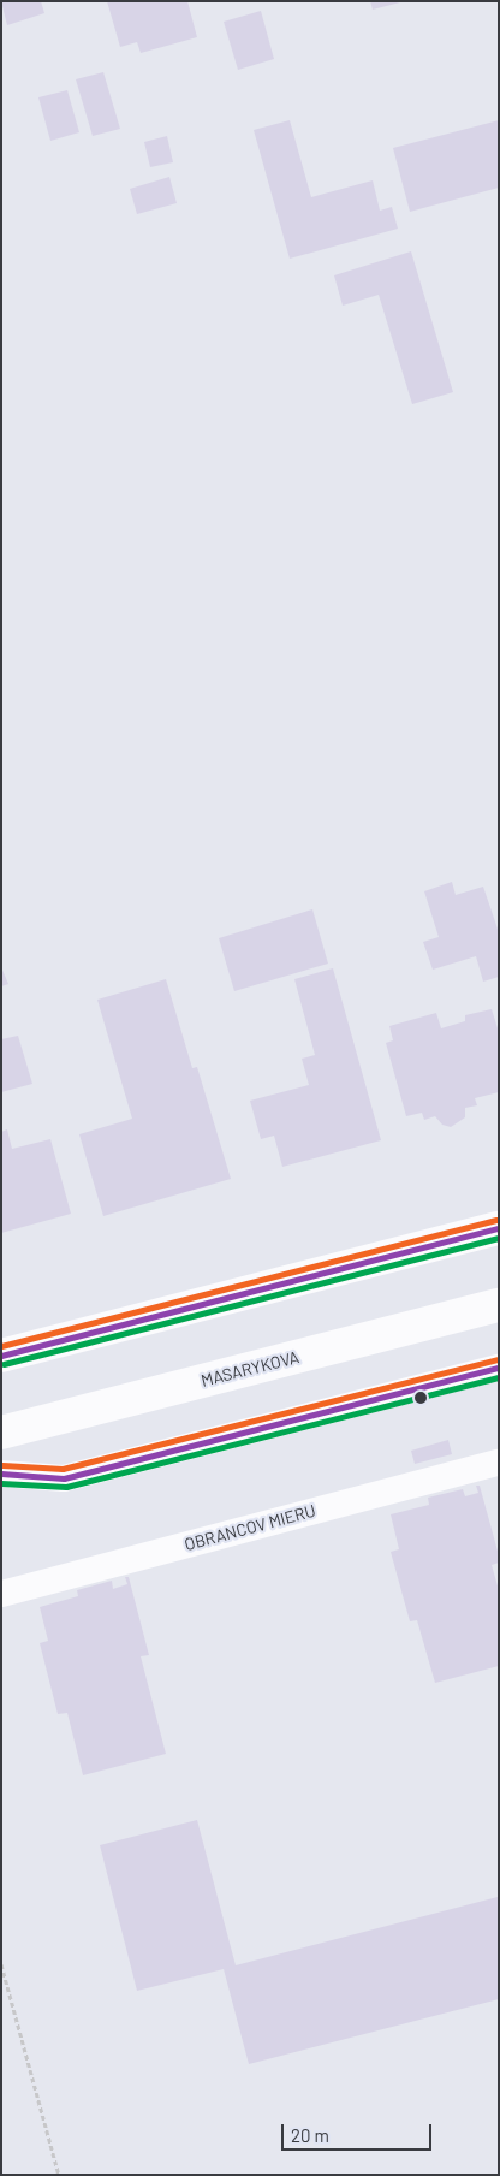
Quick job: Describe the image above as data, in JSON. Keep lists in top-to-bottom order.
{
  "streets": {
    "main road": ["MASARYKOVA"],
    "lane": ["OBRANCOV MIERU"]
  },
  "scale_bar": "20 m"
}
